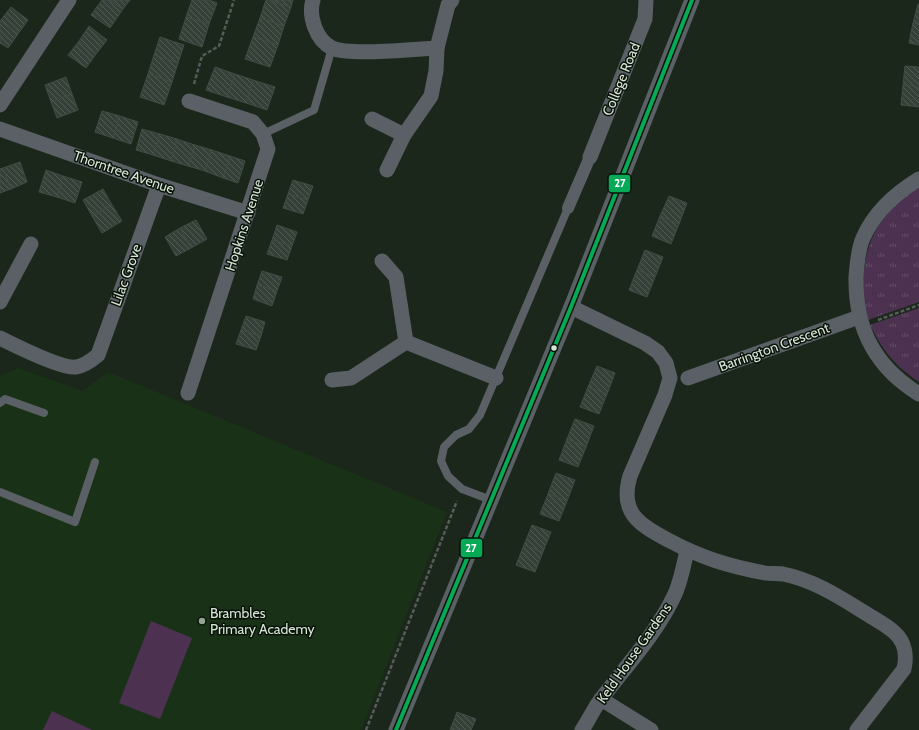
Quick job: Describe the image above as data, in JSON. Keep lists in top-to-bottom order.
{
  "streets": {
    "street": [
      "College Road",
      "Thorntree Avenue",
      "Hopkins Avenue",
      "Lilac Grove",
      "Barrington Crescent",
      "Keld House Gardens"
    ]
  },
  "crossings": [
    ["Thorntree Avenue", "Hopkins Avenue"],
    ["Thorntree Avenue", "Lilac Grove"]
  ],
  "places": ["Brambles Primary Academy"],
  "lines": ["transit line 27"]
}
